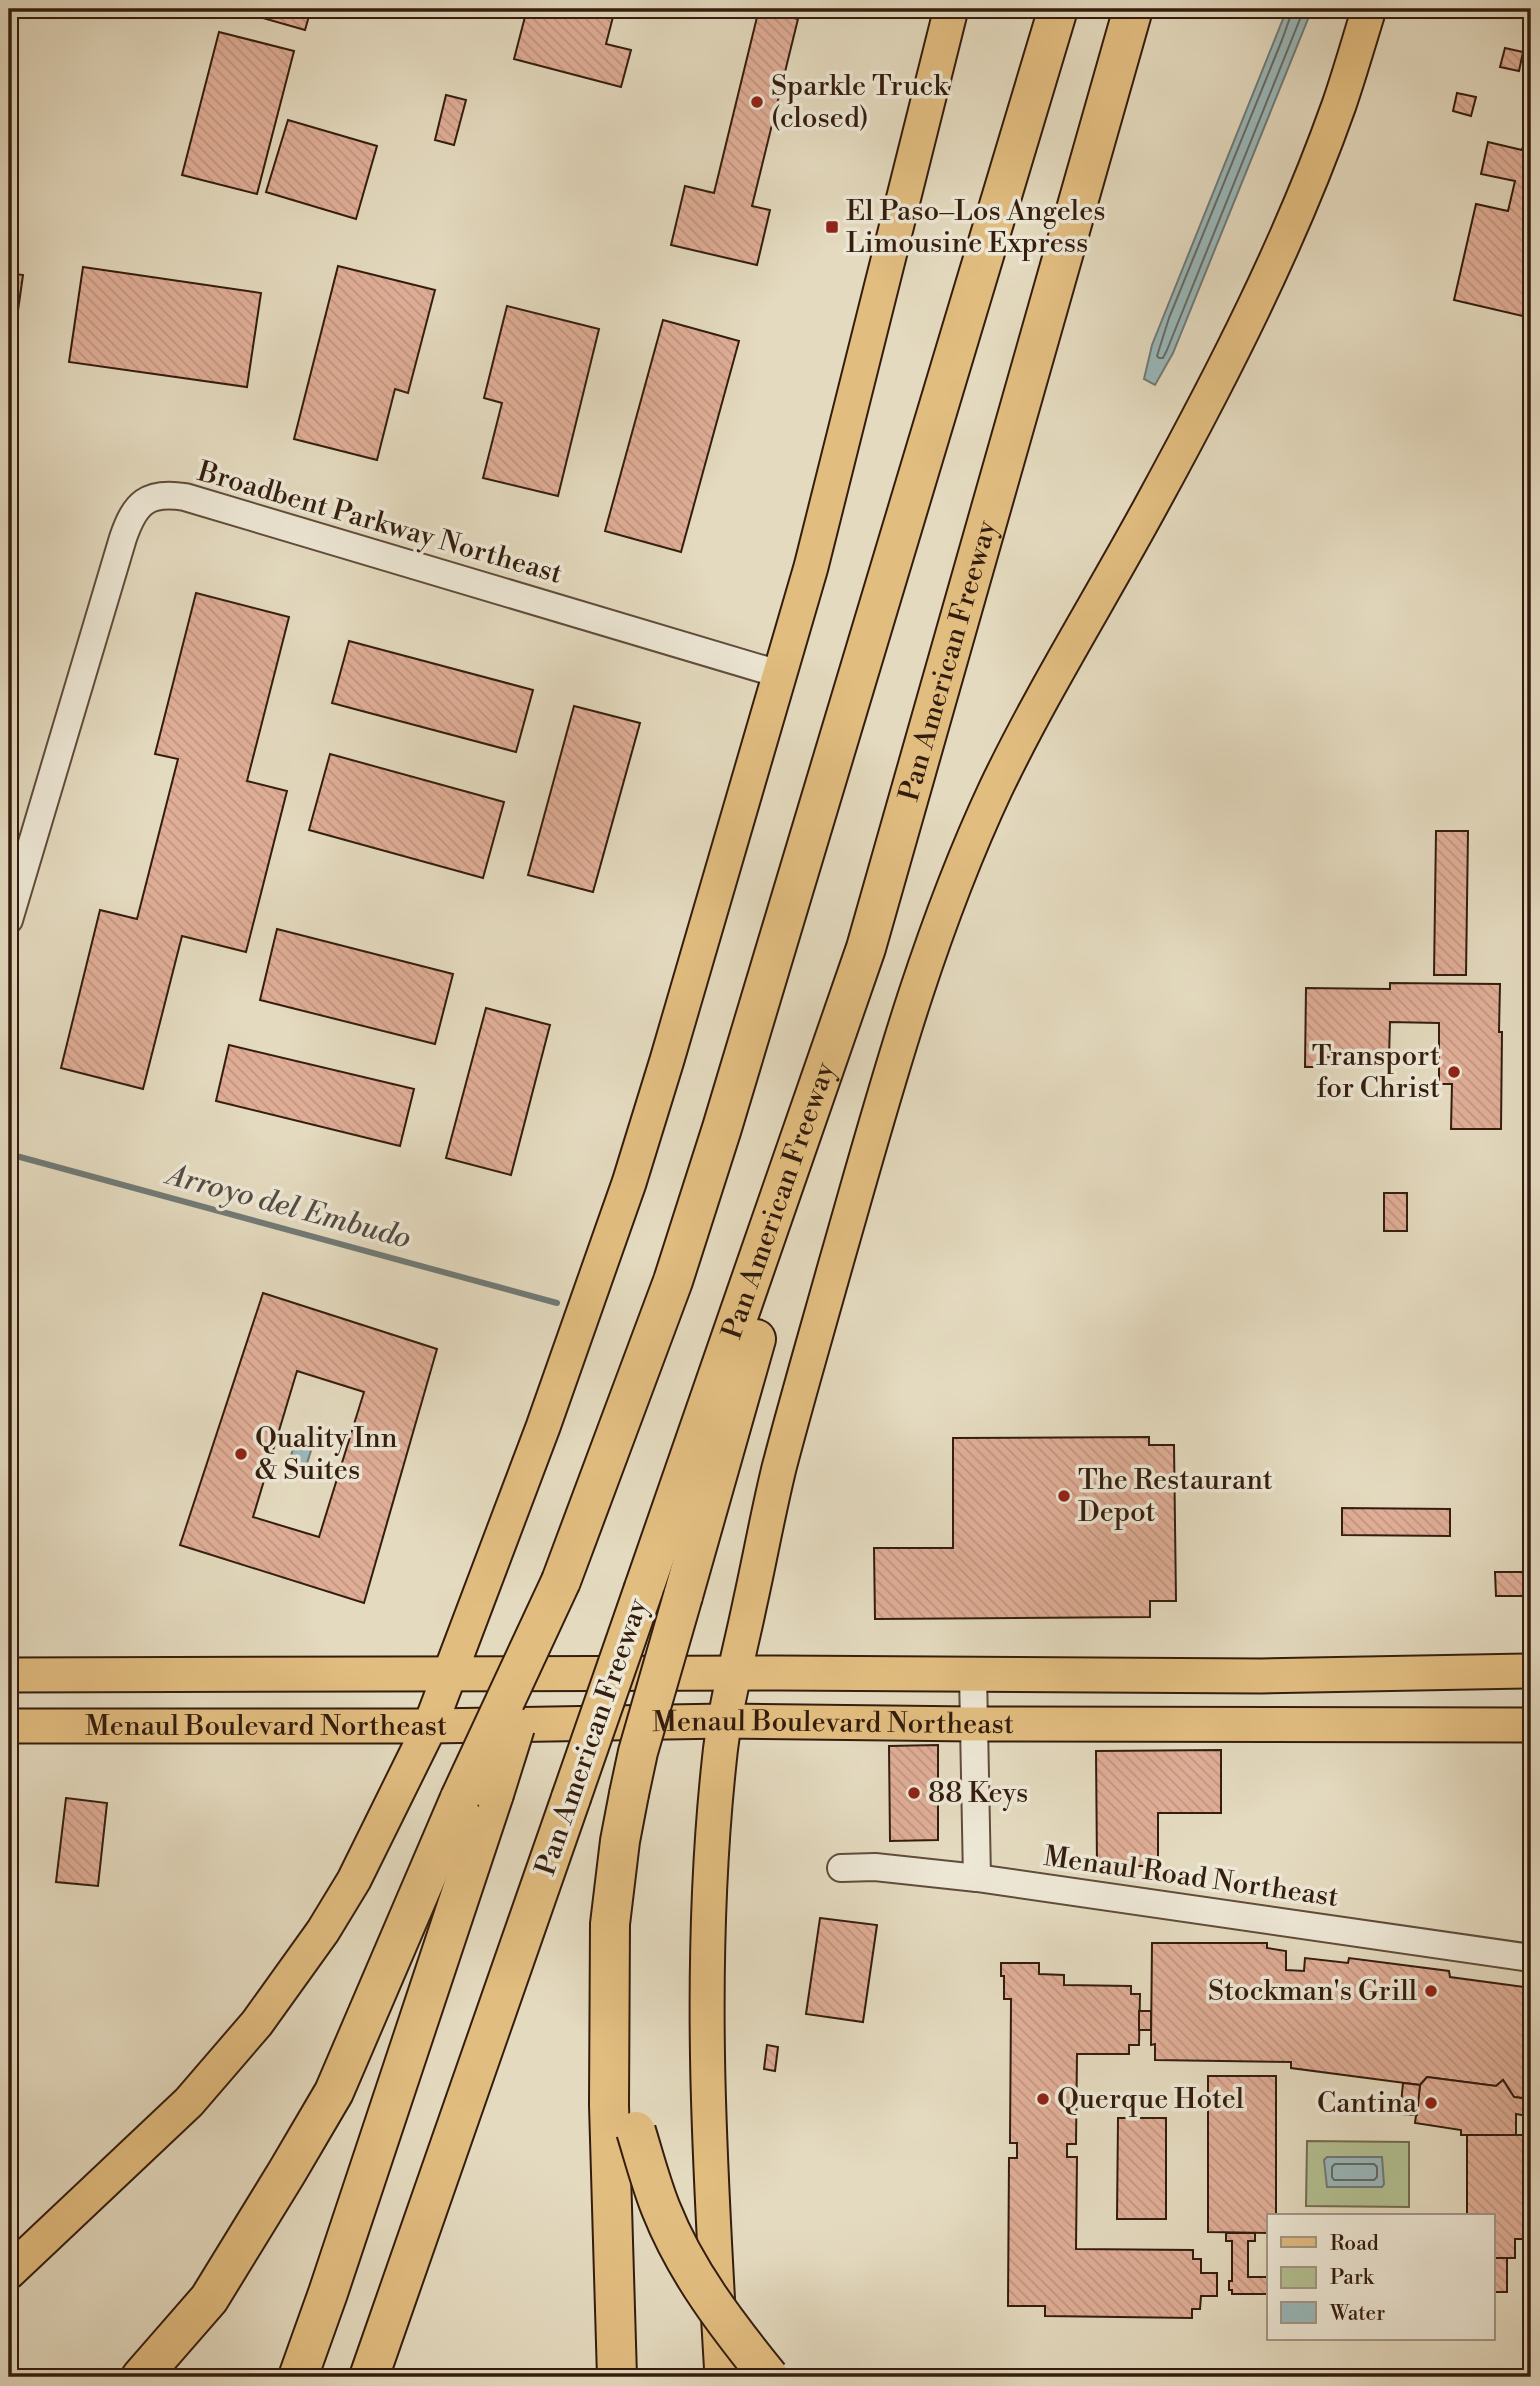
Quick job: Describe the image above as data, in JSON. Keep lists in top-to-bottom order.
{
  "streets": {
    "highway": ["Pan American Freeway"],
    "main road": ["Menaul Boulevard Northeast"],
    "street": ["Broadbent Parkway Northeast", "Menaul Road Northeast"]
  },
  "water": ["Arroyo del Embudo"],
  "places": {
    "other": [
      "Sparkle Truck (closed)",
      "Transport for Christ",
      "Quality Inn & Suites",
      "The Restaurant Depot",
      "88 Keys",
      "Stockman's Grill",
      "Querque Hotel",
      "Cantina"
    ],
    "transit": ["El Paso–Los Angeles Limousine Express"]
  },
  "legend": ["Road", "Park", "Water"]
}
